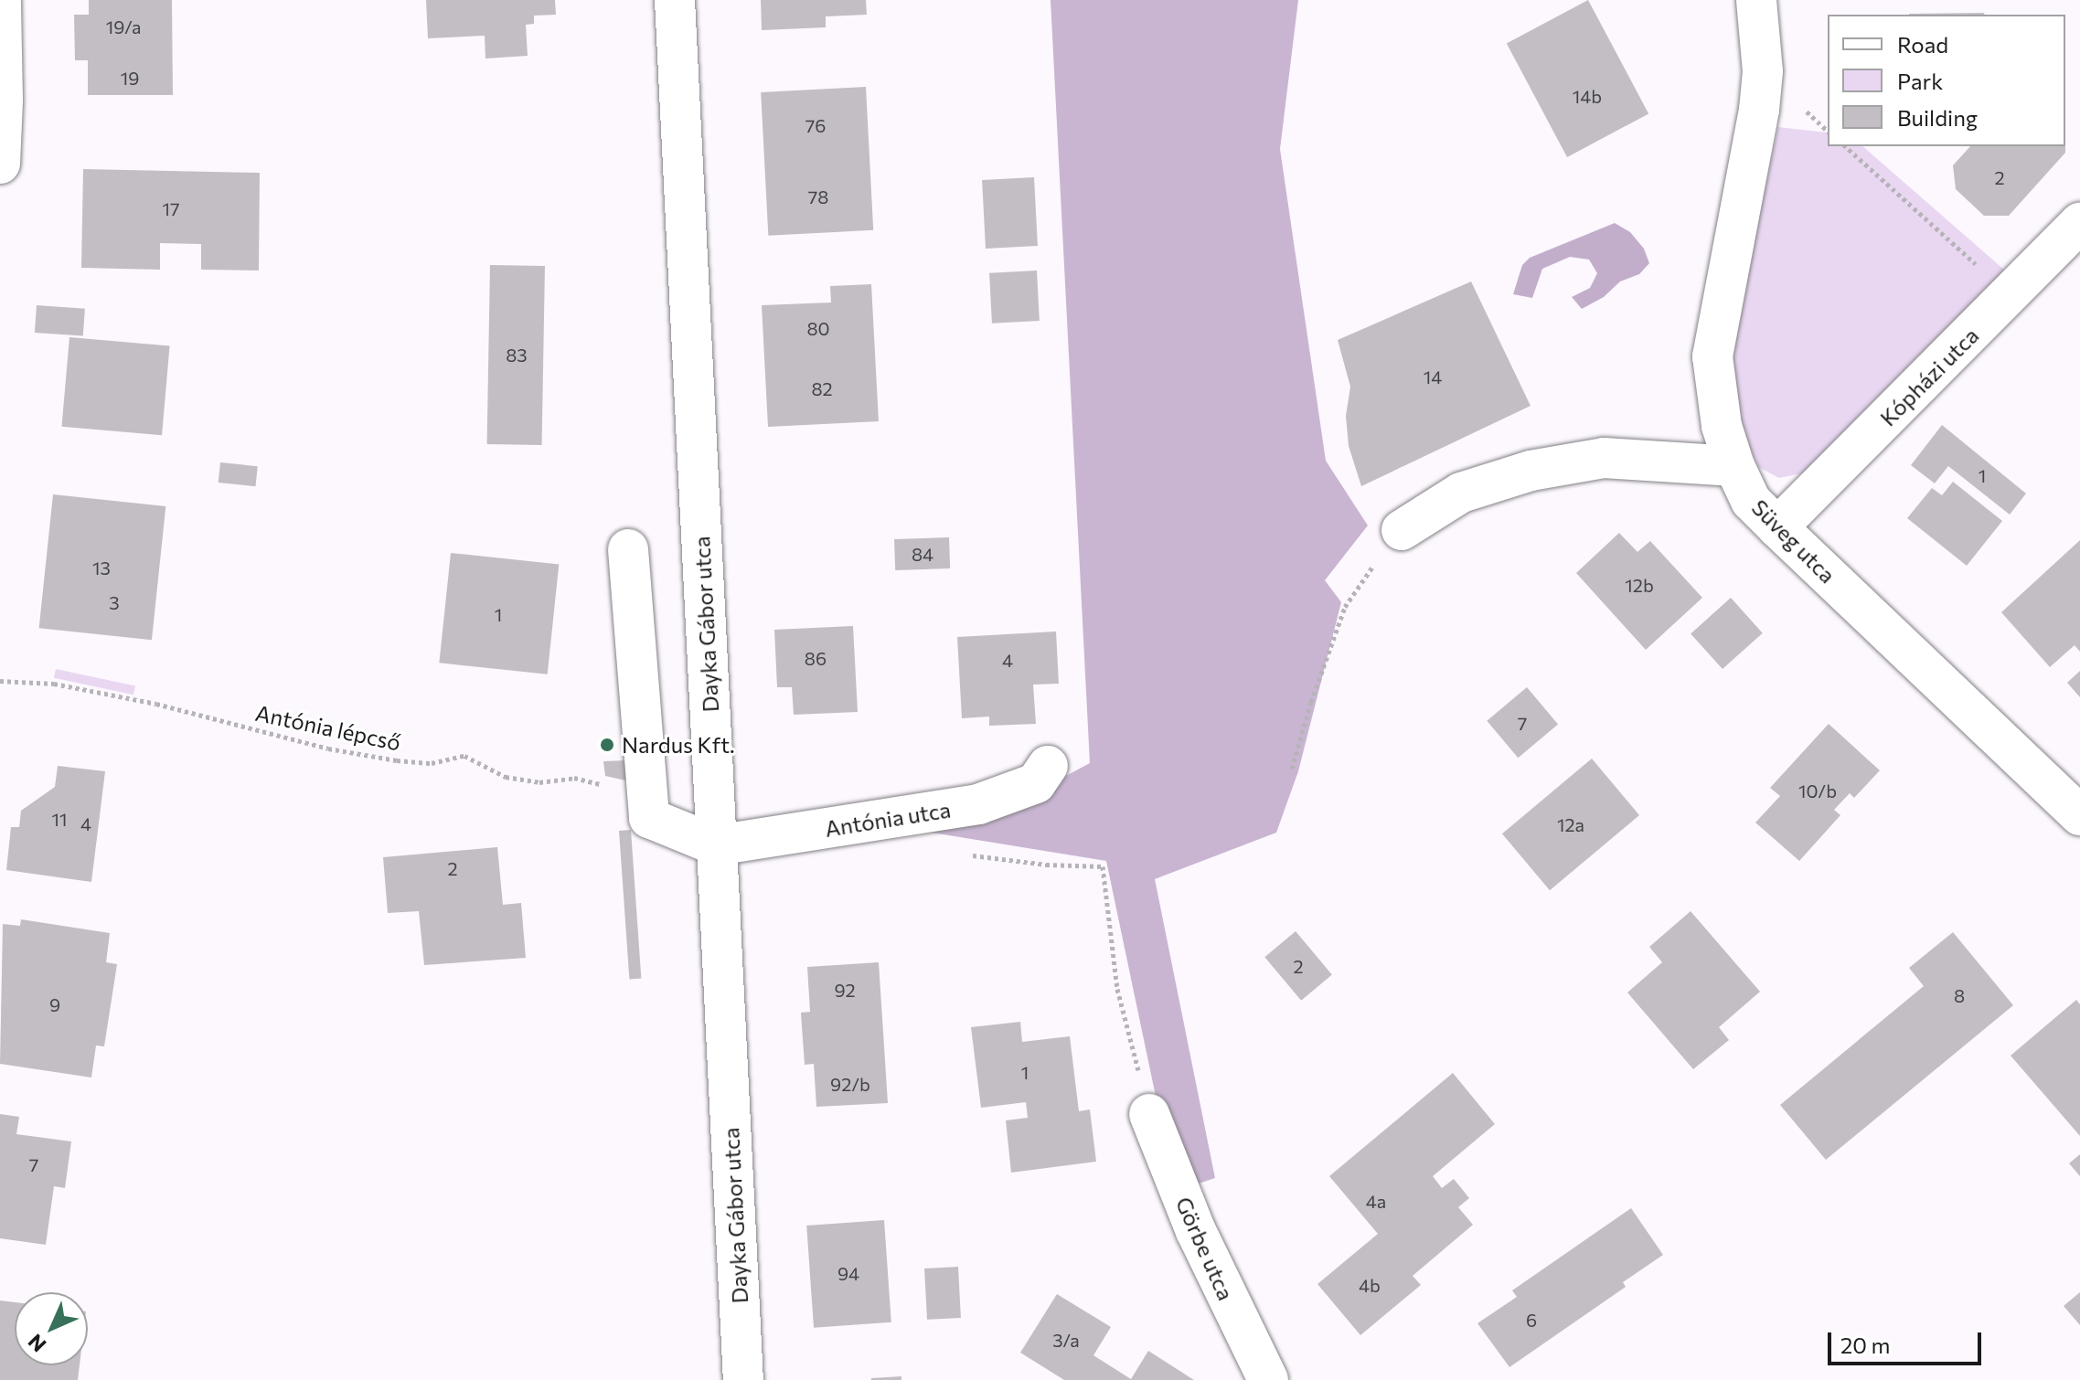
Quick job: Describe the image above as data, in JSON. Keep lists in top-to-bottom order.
{
  "streets": {
    "street": [
      "Kópházi utca",
      "Süveg utca",
      "Dayka Gábor utca",
      "Antónia utca",
      "Görbe utca"
    ],
    "path": ["Antónia lépcső"]
  },
  "crossings": [
    ["Kópházi utca", "Süveg utca"],
    ["Dayka Gábor utca", "Antónia utca"]
  ],
  "places": ["Nardus Kft."],
  "house_numbers": [
    "19/a",
    "19",
    "14b",
    "76",
    "2",
    "78",
    "17",
    "80",
    "83",
    "14",
    "82",
    "1",
    "84",
    "13",
    "12b",
    "3",
    "1",
    "86",
    "4",
    "7",
    "10/b",
    "11",
    "4",
    "12a",
    "2",
    "2",
    "92",
    "8",
    "9",
    "1",
    "92/b",
    "7",
    "4a",
    "94",
    "4b",
    "6",
    "3/a"
  ],
  "legend": ["Road", "Park", "Building"],
  "scale_bar": "20 m",
  "north": "bottom left"
}
